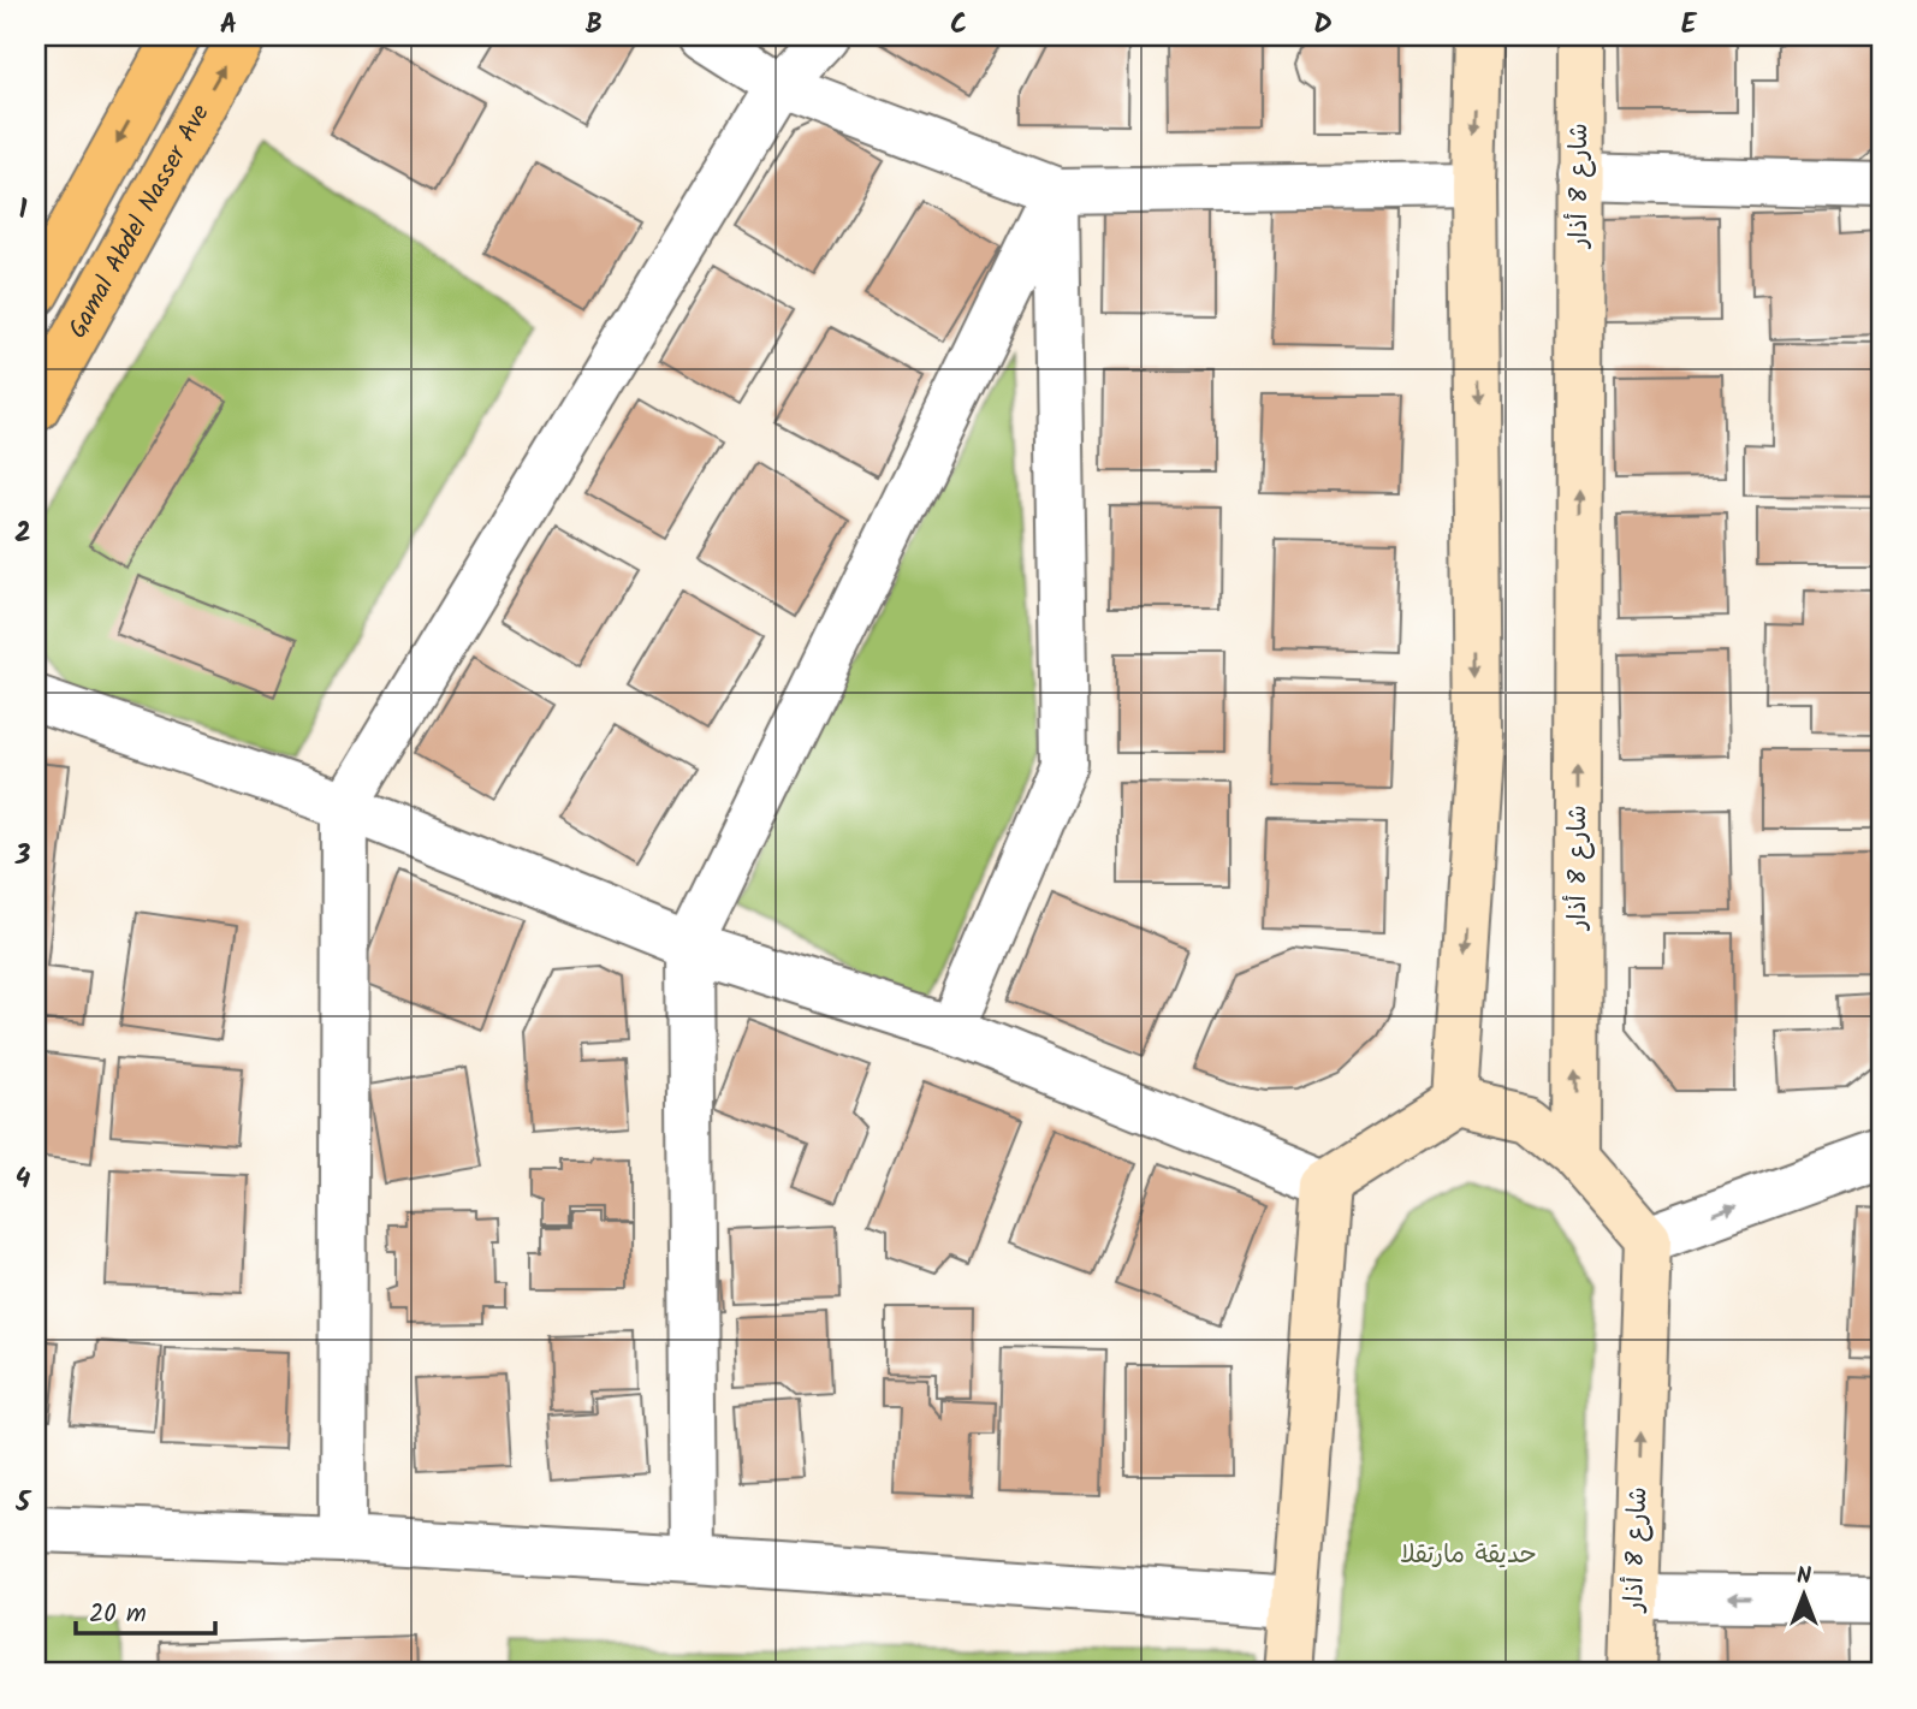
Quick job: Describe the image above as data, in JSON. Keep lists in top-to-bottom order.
{
  "streets": {
    "main road": ["شارع 8 أذار", "Gamal Abdel Nasser Ave"]
  },
  "parks": ["حديقة مارتقلا"],
  "scale_bar": "20 m",
  "north": "top",
  "grid": {
    "columns": [
      "A",
      "B",
      "C",
      "D",
      "E"
    ],
    "rows": [
      "1",
      "2",
      "3",
      "4",
      "5"
    ]
  }
}
